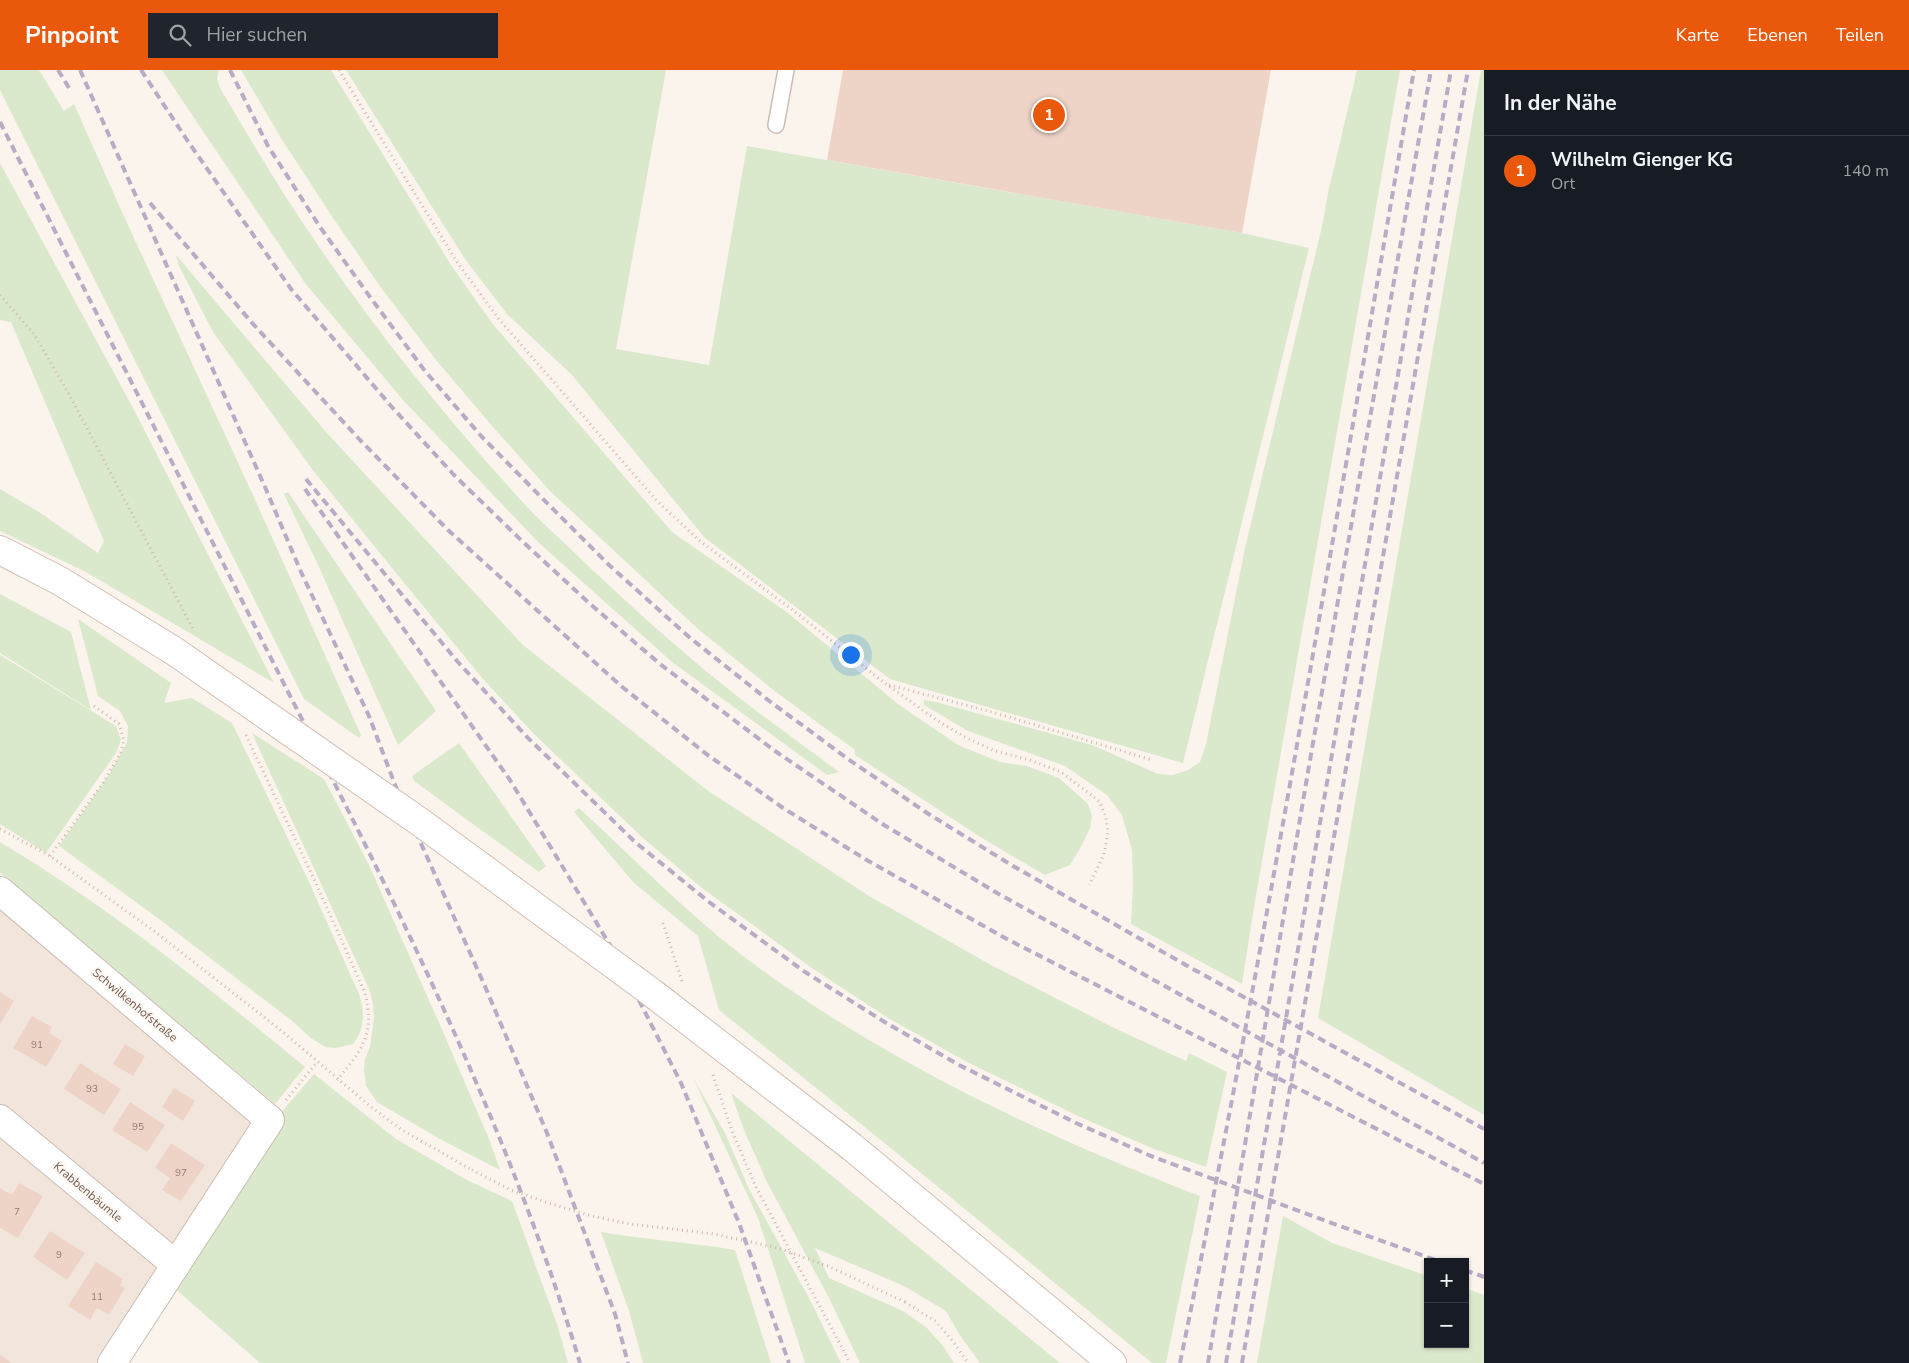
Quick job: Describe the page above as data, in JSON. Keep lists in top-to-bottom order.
{
  "streets": {
    "main road": ["Schwilkenhofstraße", "Krabbenbäumle"]
  },
  "house_numbers": [
    "91",
    "93",
    "95",
    "97",
    "7",
    "9",
    "11"
  ],
  "page": {
    "header": "Pinpoint",
    "search": "Hier suchen",
    "nav": ["Karte", "Ebenen", "Teilen"],
    "heading": "In der Nähe",
    "pins": "1",
    "list": [
      {
        "mark": "1",
        "name": "Wilhelm Gienger KG",
        "note": "Ort",
        "value": "140 m"
      }
    ],
    "map_buttons": ["+", "−"]
  }
}
